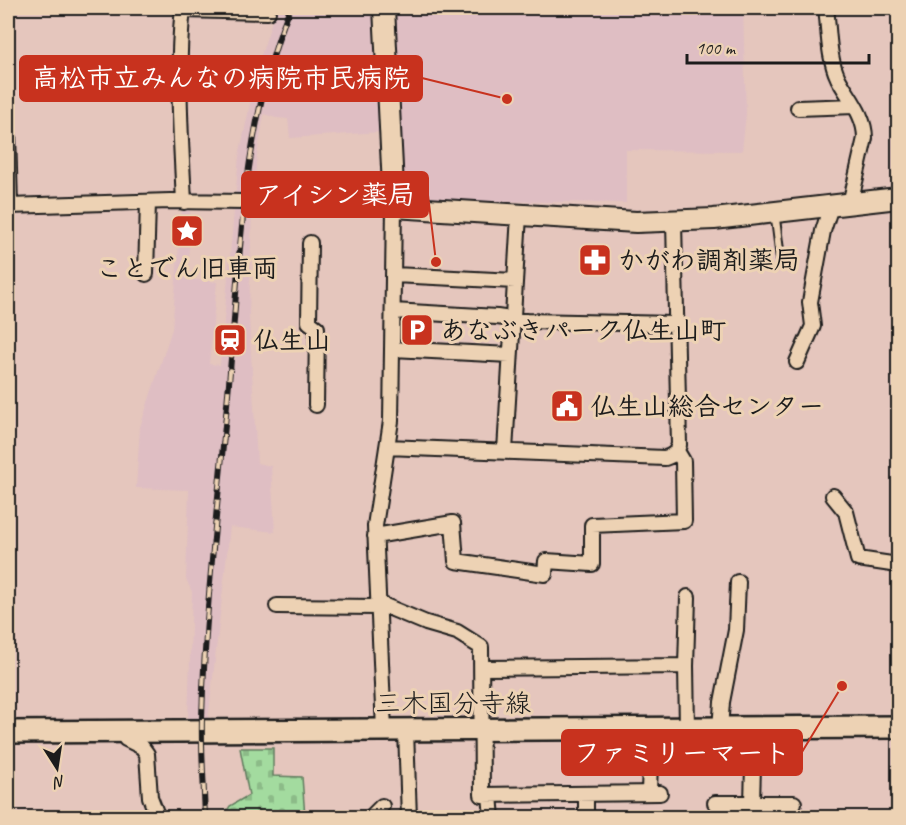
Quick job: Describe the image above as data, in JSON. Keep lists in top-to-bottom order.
{
  "streets": {
    "main road": ["三木国分寺線"]
  },
  "places": {
    "other": ["高松市立みんなの病院市民病院", "アイシン薬局", "ファミリーマート"],
    "place": ["ことでん旧車両"],
    "pharmacy": ["かがわ調剤薬局"],
    "parking": ["あなぶきパーク仏生山町"],
    "station": ["仏生山"],
    "public building": ["仏生山総合センター"]
  },
  "scale_bar": "100 m",
  "north": "bottom"
}
